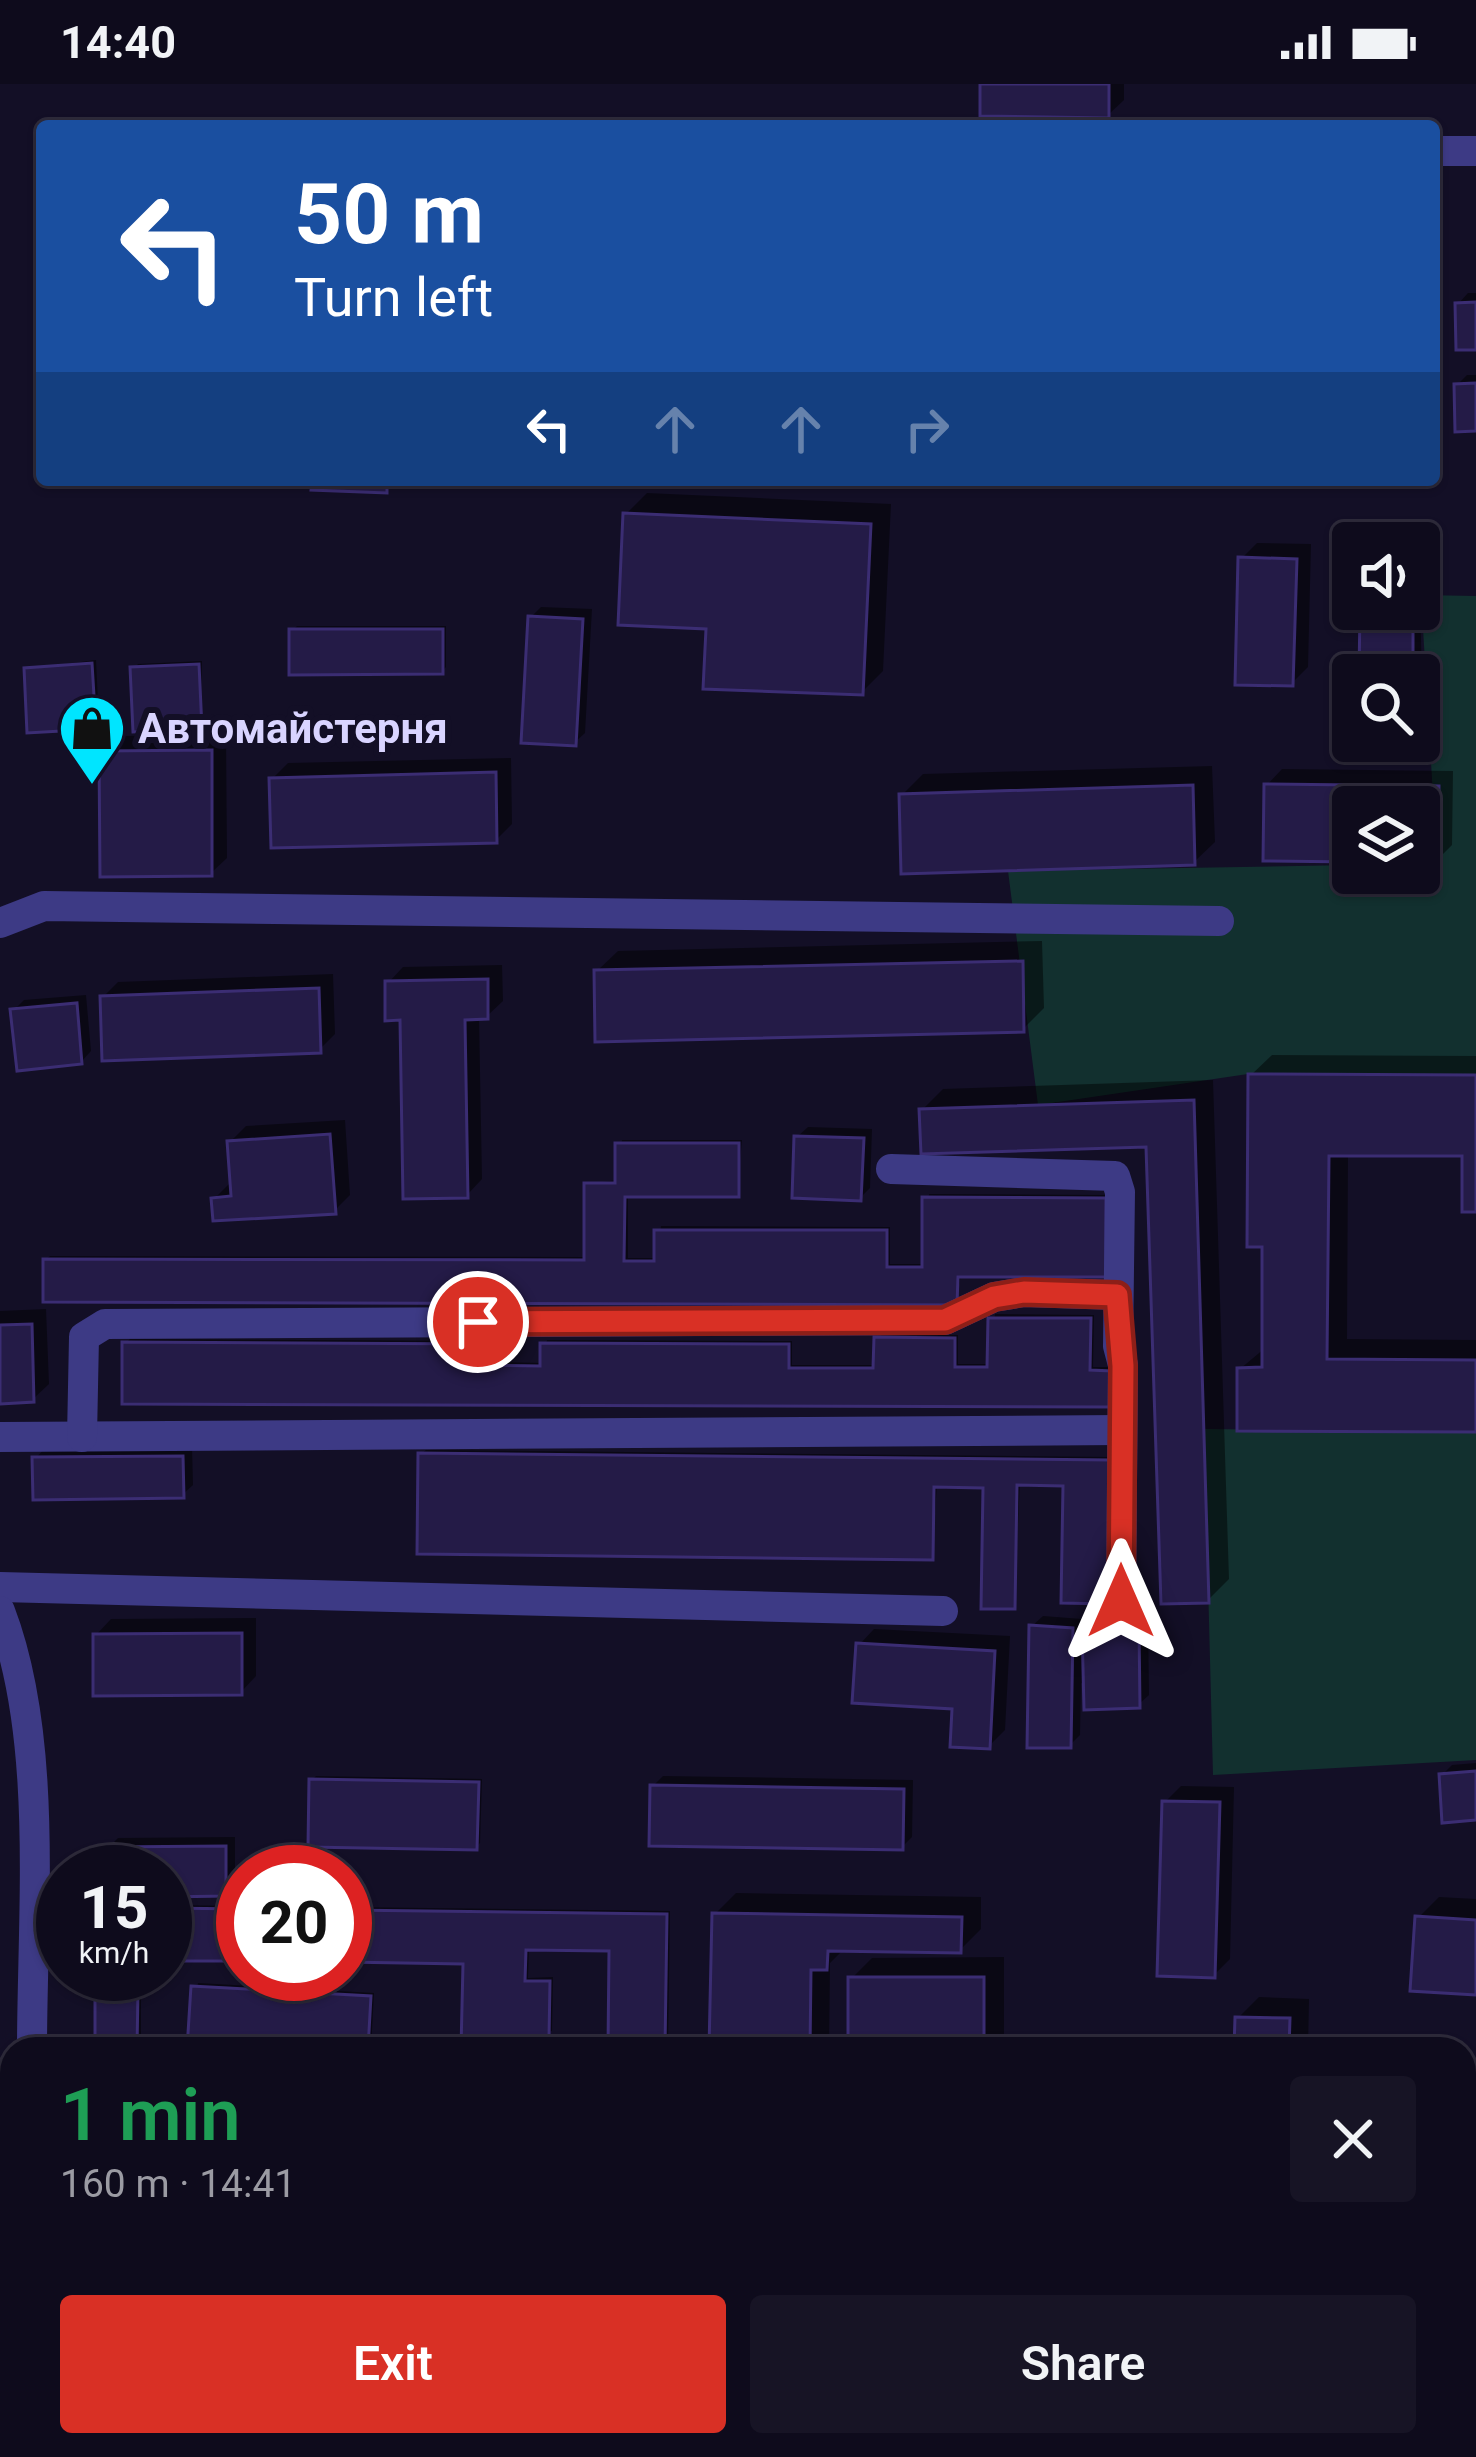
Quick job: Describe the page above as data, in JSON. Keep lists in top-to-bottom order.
{
  "places": {
    "shop": ["Автомайстерня"]
  },
  "page": {
    "status": "14:40",
    "turn": ["50 m", "Turn left"],
    "speed": "15 km/h",
    "limit": "20",
    "heading": ["1 min", "160 m · 14:41"],
    "buttons": ["Exit", "Share"]
  }
}
